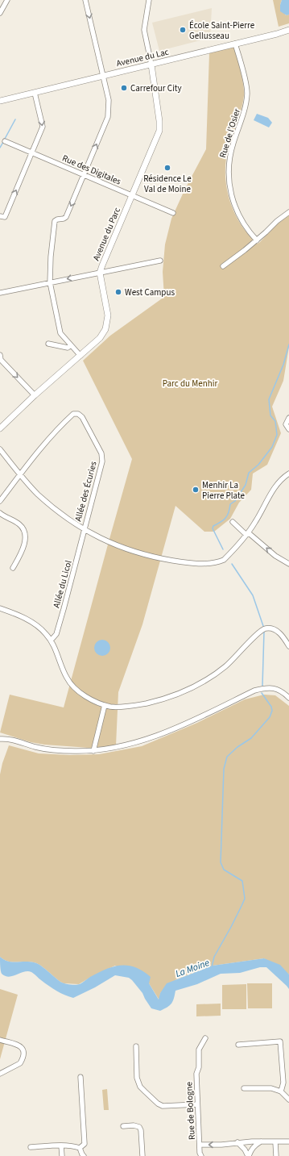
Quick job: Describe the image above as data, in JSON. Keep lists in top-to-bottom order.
{
  "streets": {
    "street": [
      "Avenue du Lac",
      "Rue de l’Osier",
      "Rue des Digitales",
      "Avenue du Parc",
      "Allée des Écuries",
      "Allée du Licol",
      "Rue de Bologne"
    ]
  },
  "crossings": [
    ["Avenue du Lac", "Rue de l’Osier"],
    ["Avenue du Lac", "Avenue du Parc"],
    ["Rue des Digitales", "Avenue du Parc"],
    ["Allée des Écuries", "Allée du Licol"]
  ],
  "water": ["La Moine"],
  "parks": ["Parc du Menhir"],
  "places": [
    "École Saint-Pierre Gellusseau",
    "Carrefour City",
    "Résidence Le Val de Moine",
    "West Campus",
    "Menhir La Pierre Plate"
  ]
}
